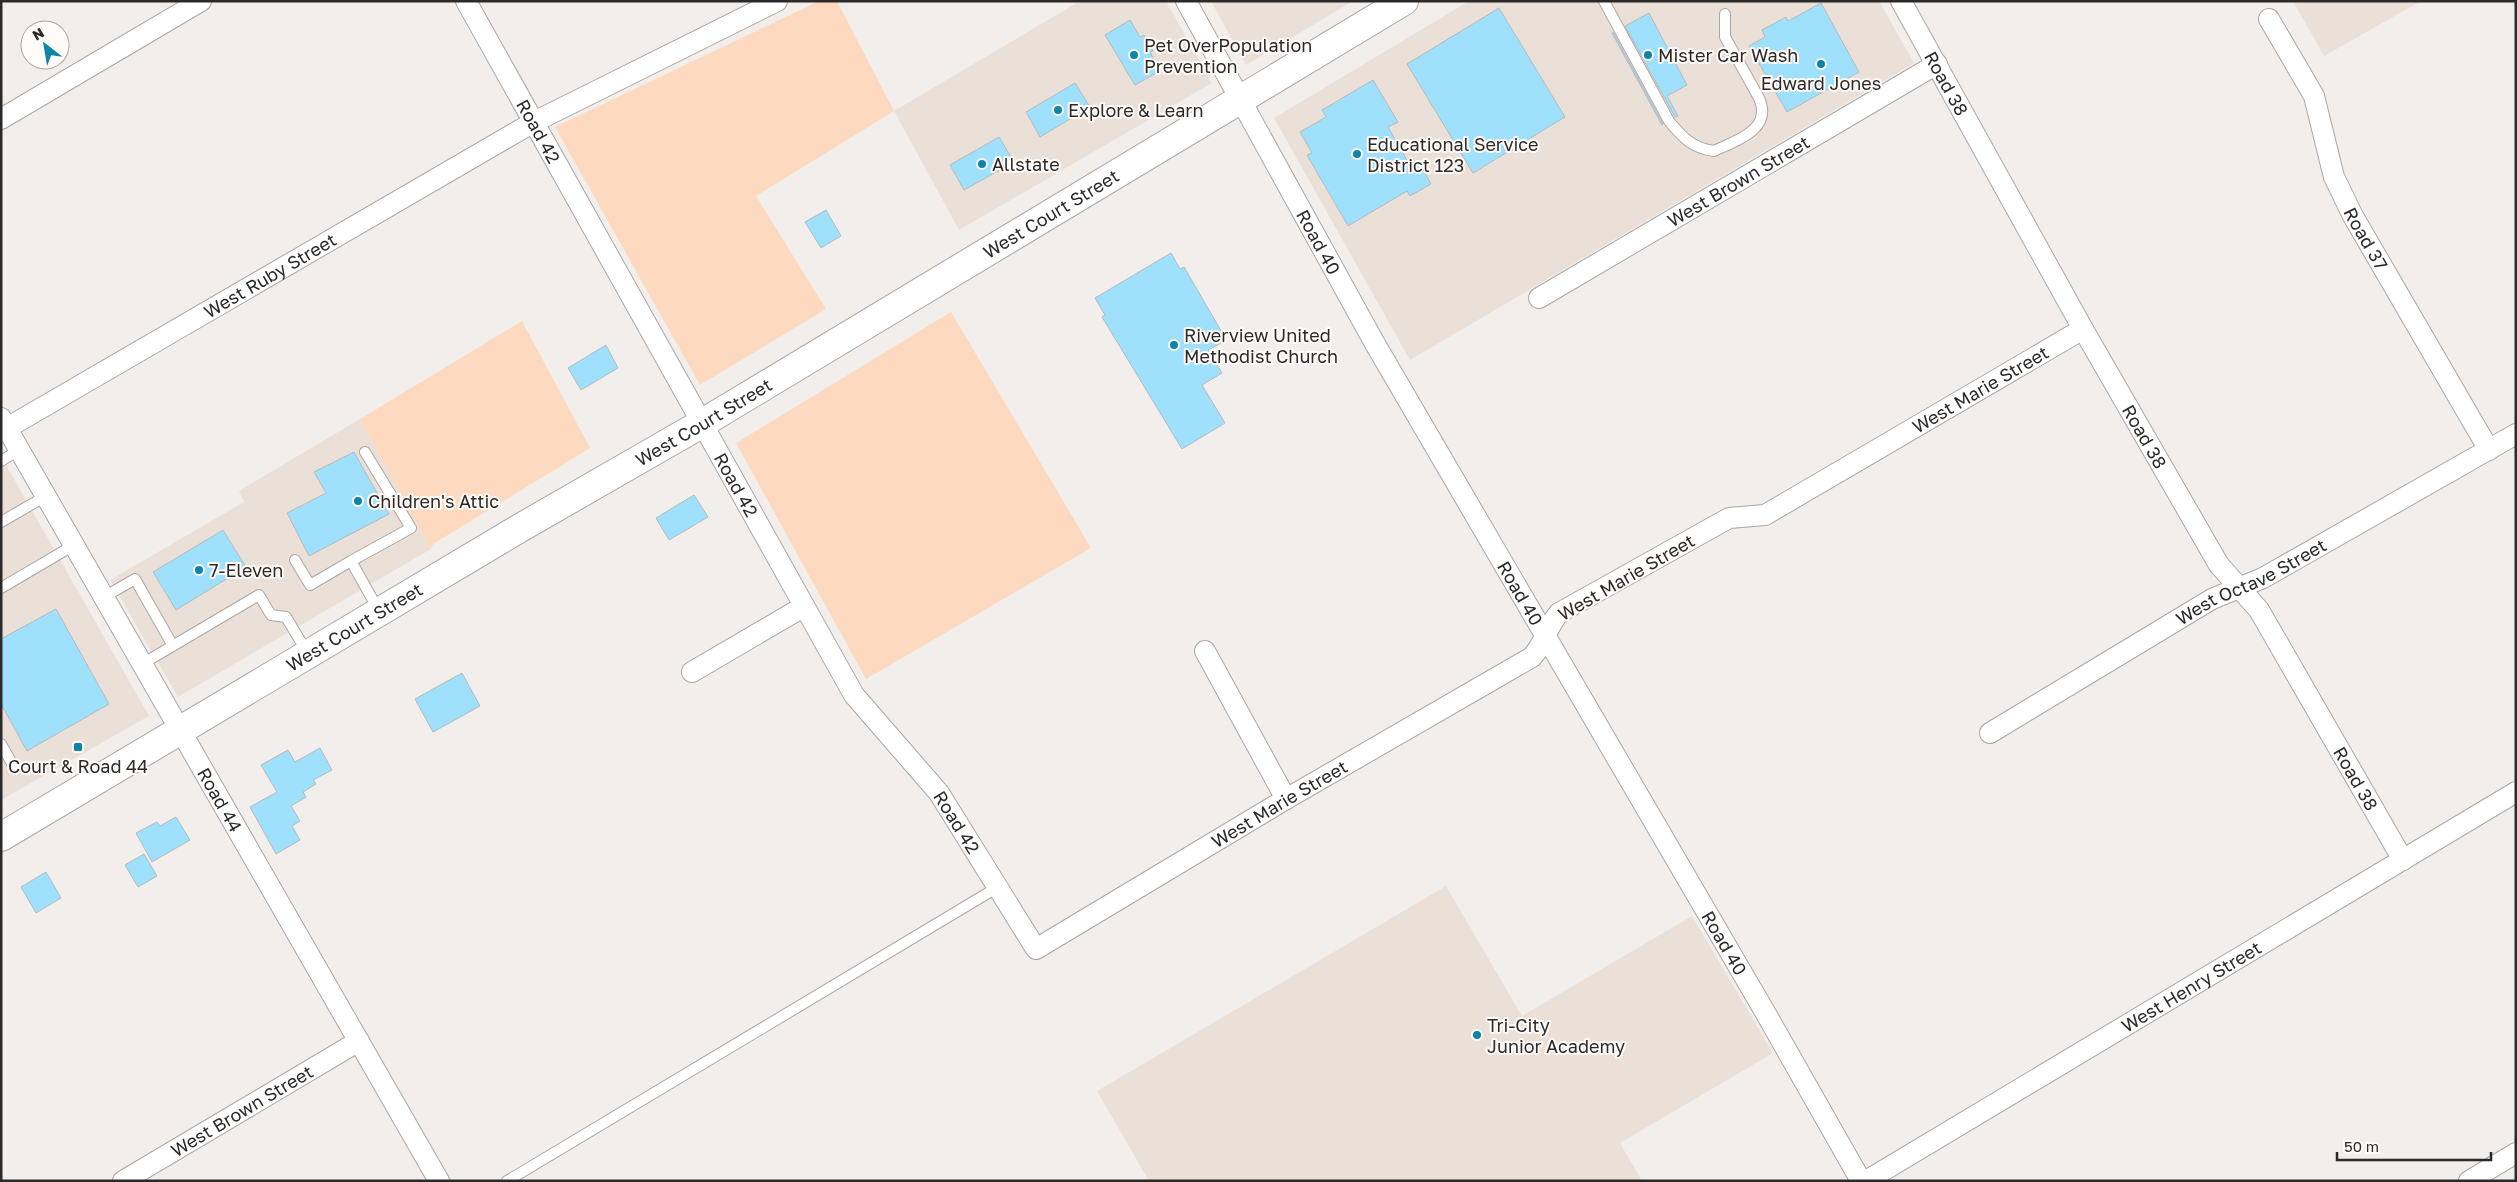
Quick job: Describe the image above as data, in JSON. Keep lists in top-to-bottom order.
{
  "streets": {
    "main road": ["West Court Street"],
    "street": [
      "Road 38",
      "Road 42",
      "West Brown Street",
      "Road 37",
      "Road 40",
      "West Ruby Street",
      "West Marie Street",
      "West Octave Street",
      "Road 44",
      "West Henry Street"
    ]
  },
  "crossings": [
    ["Road 38", "West Brown Street"],
    ["Road 38", "West Marie Street"],
    ["Road 38", "West Octave Street"],
    ["Road 38", "West Henry Street"],
    ["Road 42", "West Court Street"],
    ["Road 42", "West Ruby Street"],
    ["Road 42", "West Marie Street"],
    ["West Brown Street", "Road 44"],
    ["West Court Street", "Road 40"],
    ["West Court Street", "Road 44"],
    ["Road 37", "West Octave Street"],
    ["Road 40", "West Marie Street"],
    ["West Ruby Street", "Road 44"]
  ],
  "places": {
    "other": [
      "Pet OverPopulation Prevention",
      "Mister Car Wash",
      "Edward Jones",
      "Explore & Learn",
      "Educational Service District 123",
      "Allstate",
      "Riverview United Methodist Church",
      "Children's Attic",
      "7-Eleven",
      "Tri-City Junior Academy"
    ],
    "transit": ["Court & Road 44"]
  },
  "scale_bar": "50 m",
  "north": "top left"
}
